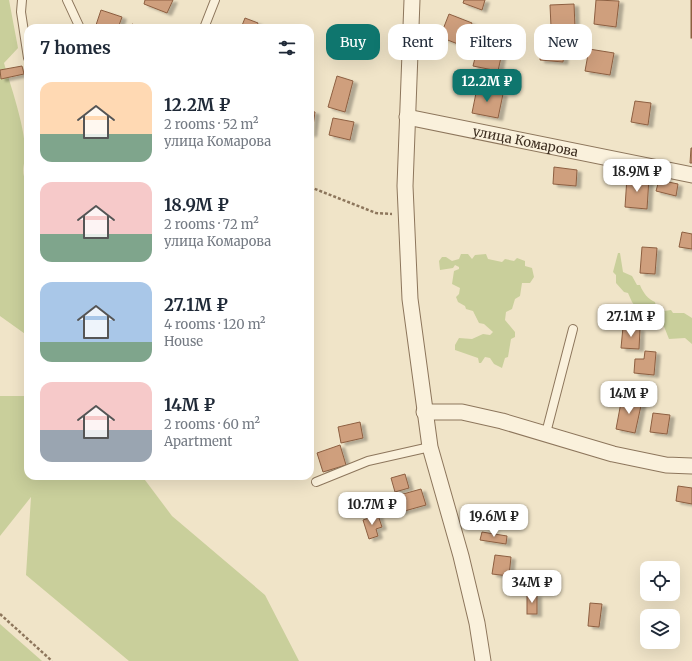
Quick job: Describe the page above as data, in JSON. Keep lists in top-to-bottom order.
{
  "streets": {
    "street": ["улица Комарова"]
  },
  "page": {
    "chip": [
      "Buy",
      "Rent",
      "Filters",
      "New"
    ],
    "heading": "7 homes",
    "price": [
      "12.2M ₽",
      "18.9M ₽",
      "27.1M ₽",
      "14M ₽",
      "10.7M ₽",
      "19.6M ₽",
      "34M ₽"
    ],
    "list": [
      {
        "name": "12.2M ₽",
        "note": "2 rooms · 52 m² · улица Комарова"
      },
      {
        "name": "18.9M ₽",
        "note": "2 rooms · 72 m² · улица Комарова"
      },
      {
        "name": "27.1M ₽",
        "note": "4 rooms · 120 m² · House"
      },
      {
        "name": "14M ₽",
        "note": "2 rooms · 60 m² · Apartment"
      }
    ]
  }
}
